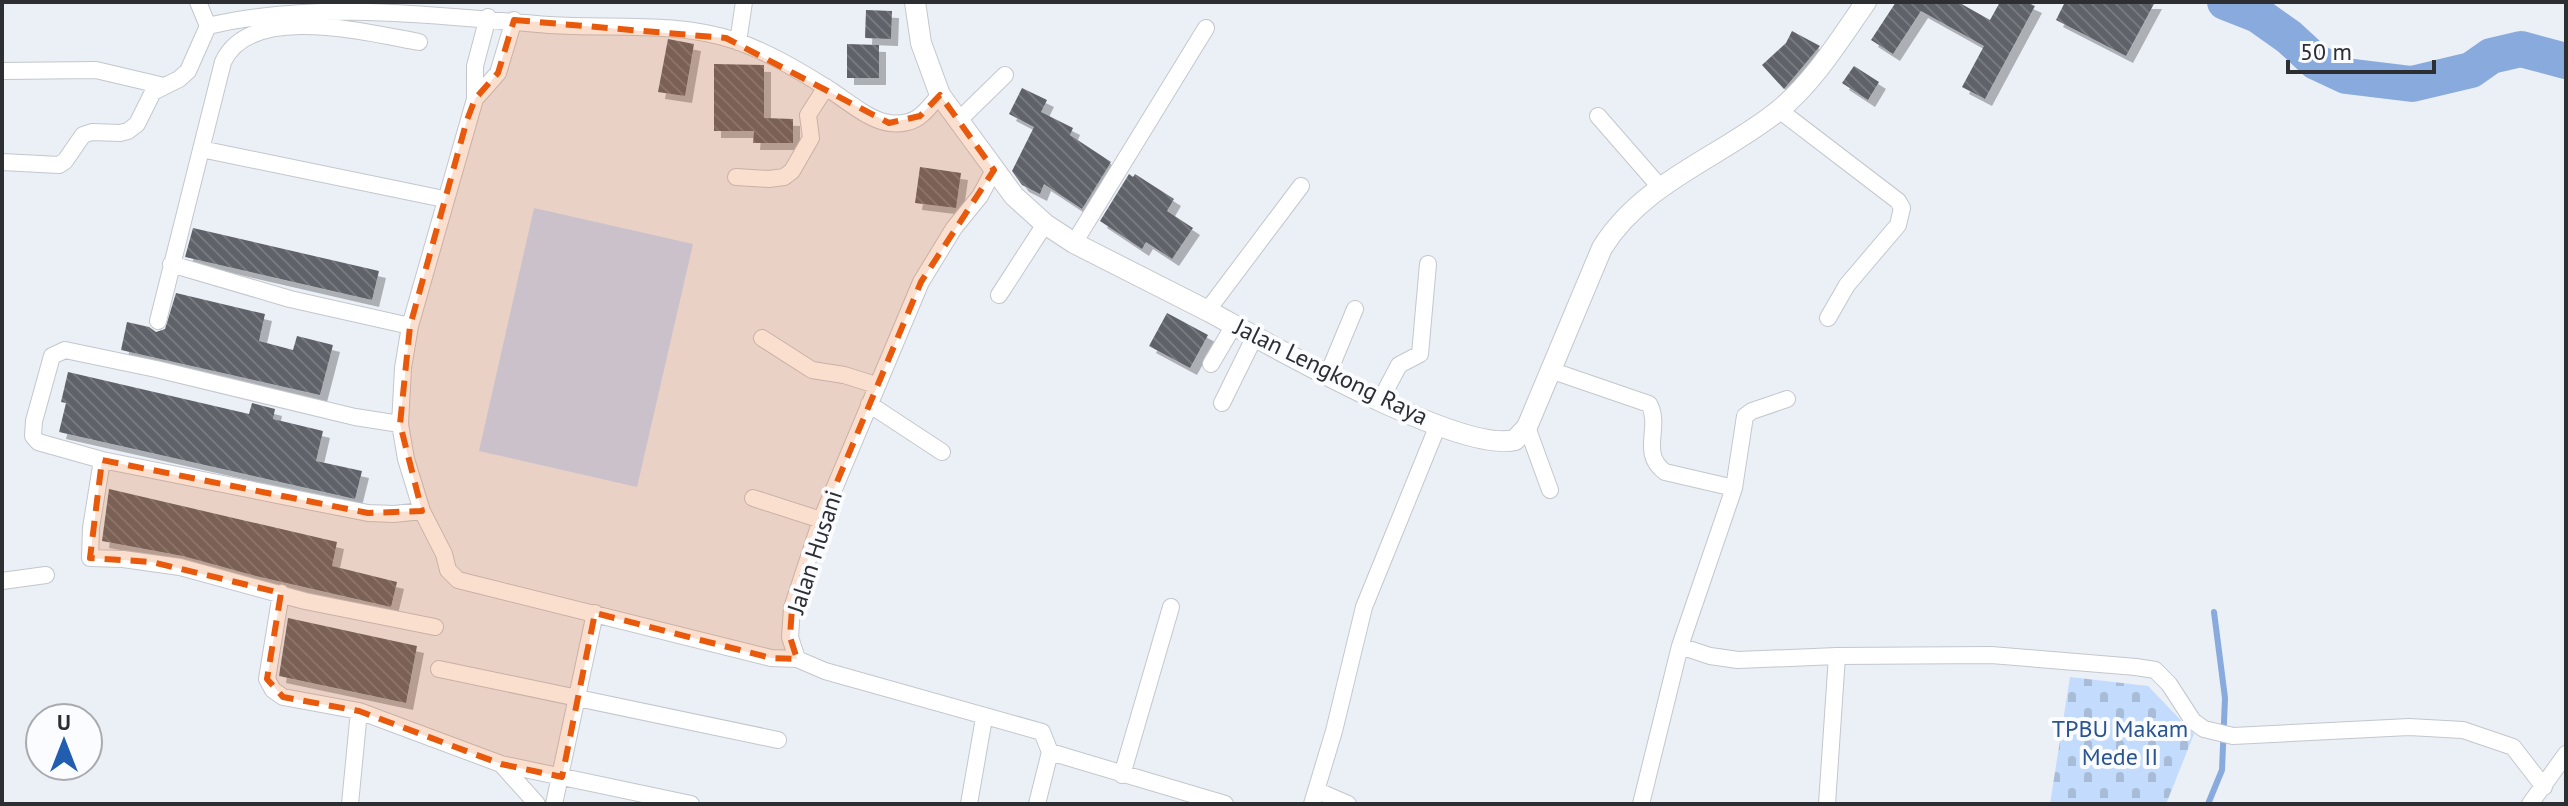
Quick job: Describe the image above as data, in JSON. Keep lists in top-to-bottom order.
{
  "streets": {
    "street": ["Jalan Lengkong Raya", "Jalan Husani"]
  },
  "crossings": [
    ["Jalan Lengkong Raya", "Jalan Husani"]
  ],
  "parks": ["TPBU Makam Mede II"],
  "scale_bar": "50 m",
  "north": "top"
}
